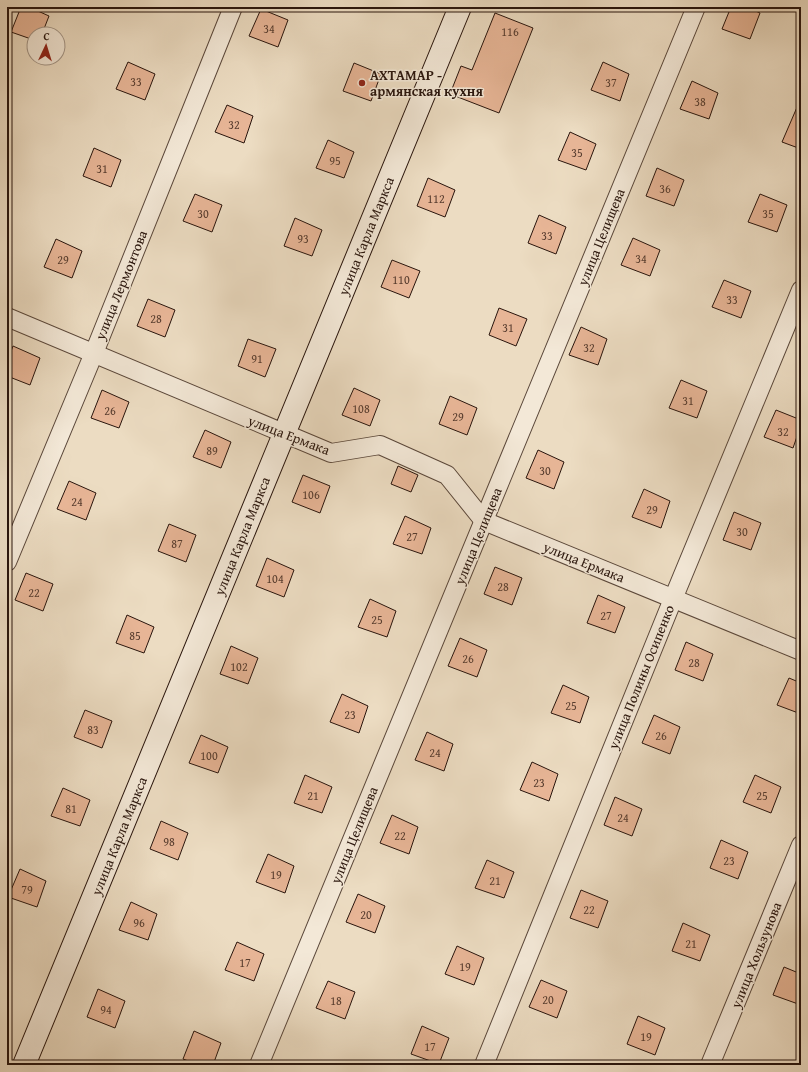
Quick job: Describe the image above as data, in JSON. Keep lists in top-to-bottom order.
{
  "streets": {
    "main road": ["улица Карла Маркса"],
    "street": [
      "улица Целищева",
      "улица Лермонтова",
      "улица Ермака",
      "улица Полины Осипенко",
      "улица Хользунова"
    ]
  },
  "crossings": [
    ["улица Карла Маркса", "улица Ермака"],
    ["улица Целищева", "улица Ермака"],
    ["улица Лермонтова", "улица Ермака"],
    ["улица Ермака", "улица Полины Осипенко"]
  ],
  "places": ["АХТАМАР - армянская кухня"],
  "house_numbers": [
    "34",
    "116",
    "33",
    "37",
    "38",
    "32",
    "35",
    "95",
    "31",
    "36",
    "112",
    "30",
    "35",
    "33",
    "93",
    "34",
    "29",
    "110",
    "33",
    "28",
    "31",
    "32",
    "91",
    "31",
    "108",
    "26",
    "29",
    "32",
    "89",
    "30",
    "106",
    "24",
    "29",
    "30",
    "27",
    "87",
    "104",
    "28",
    "22",
    "27",
    "25",
    "85",
    "26",
    "28",
    "102",
    "25",
    "23",
    "83",
    "26",
    "24",
    "100",
    "23",
    "21",
    "25",
    "81",
    "24",
    "22",
    "98",
    "23",
    "19",
    "21",
    "79",
    "22",
    "20",
    "96",
    "21",
    "17",
    "19",
    "20",
    "18",
    "94",
    "19",
    "17"
  ],
  "north": "top"
}
